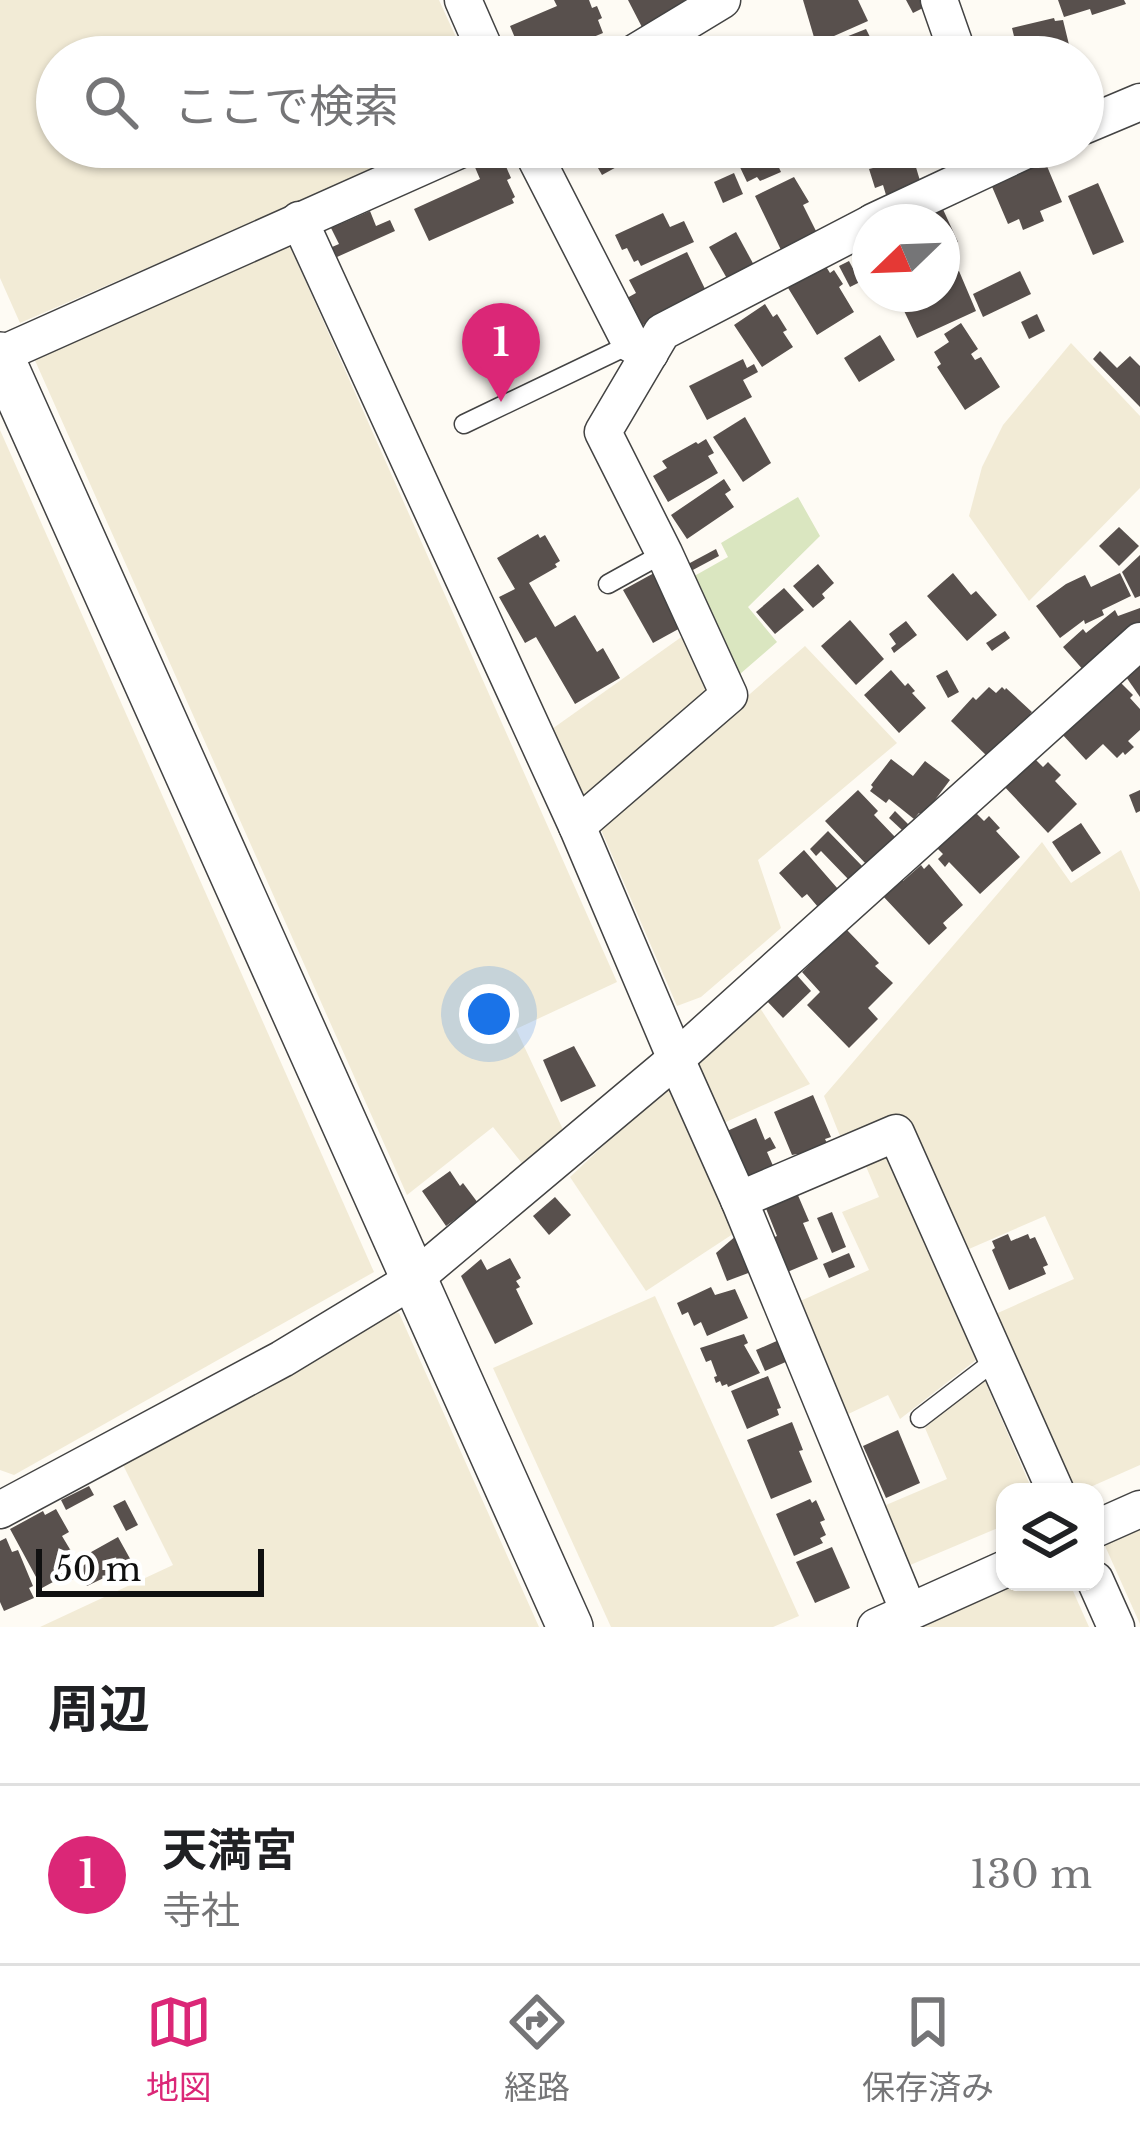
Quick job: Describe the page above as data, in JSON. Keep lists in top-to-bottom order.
{
  "scale_bar": "50 m",
  "north": "bottom left",
  "page": {
    "search": "ここで検索",
    "pins": "1",
    "scale": "50 m",
    "heading": "周辺",
    "list": [
      {
        "mark": "1",
        "name": "天満宮",
        "note": "寺社",
        "value": "130 m"
      }
    ],
    "nav": ["地図", "経路", "保存済み"]
  }
}
